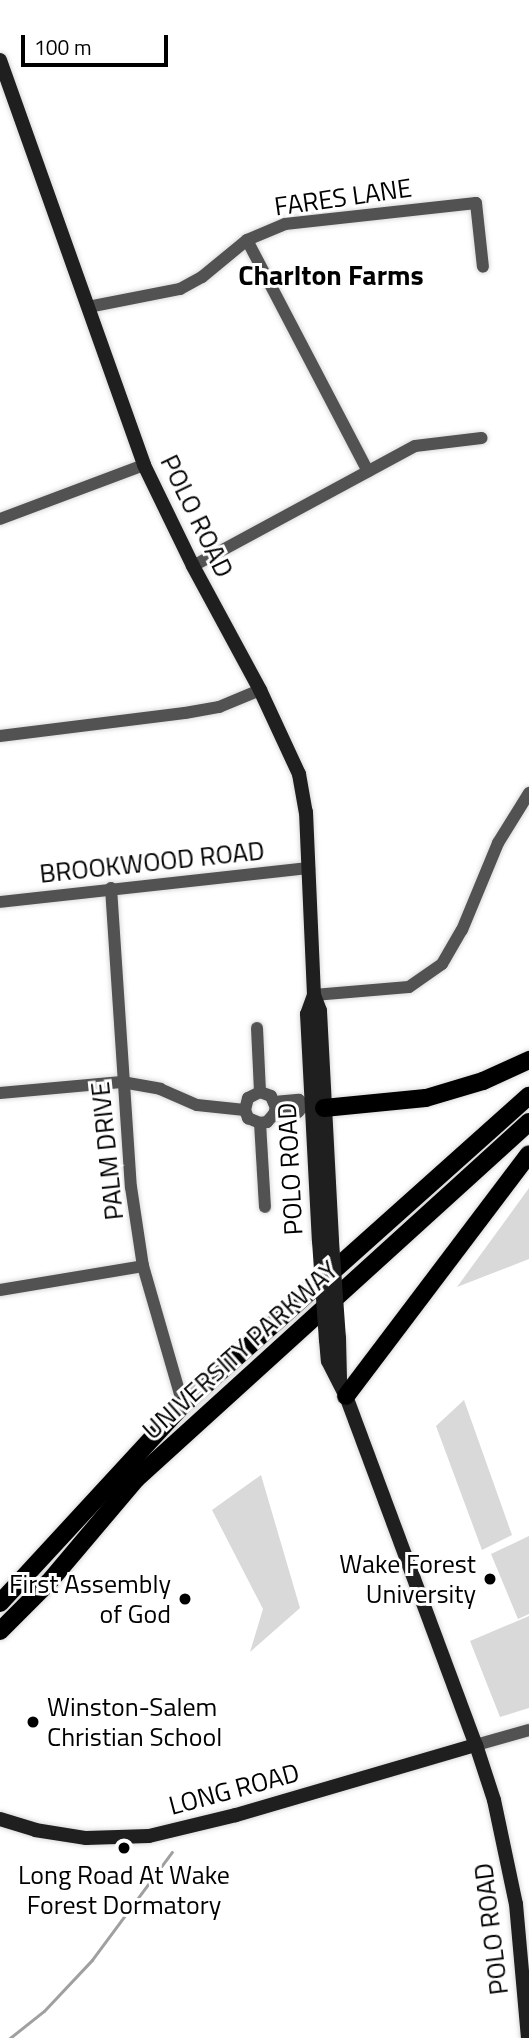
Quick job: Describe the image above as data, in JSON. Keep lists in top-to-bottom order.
{
  "streets": {
    "main road": ["POLO ROAD", "UNIVERSITY PARKWAY", "LONG ROAD"],
    "street": ["FARES LANE", "BROOKWOOD ROAD", "PALM DRIVE"]
  },
  "crossings": [
    ["FARES LANE", "POLO ROAD"],
    ["POLO ROAD", "BROOKWOOD ROAD"],
    ["POLO ROAD", "LONG ROAD"],
    ["BROOKWOOD ROAD", "PALM DRIVE"],
    ["PALM DRIVE", "UNIVERSITY PARKWAY"]
  ],
  "districts": ["Charlton Farms"],
  "places": [
    "Wake Forest University",
    "First Assembly of God",
    "Winston-Salem Christian School",
    "Long Road At Wake Forest Dormatory"
  ],
  "scale_bar": "100 m"
}
